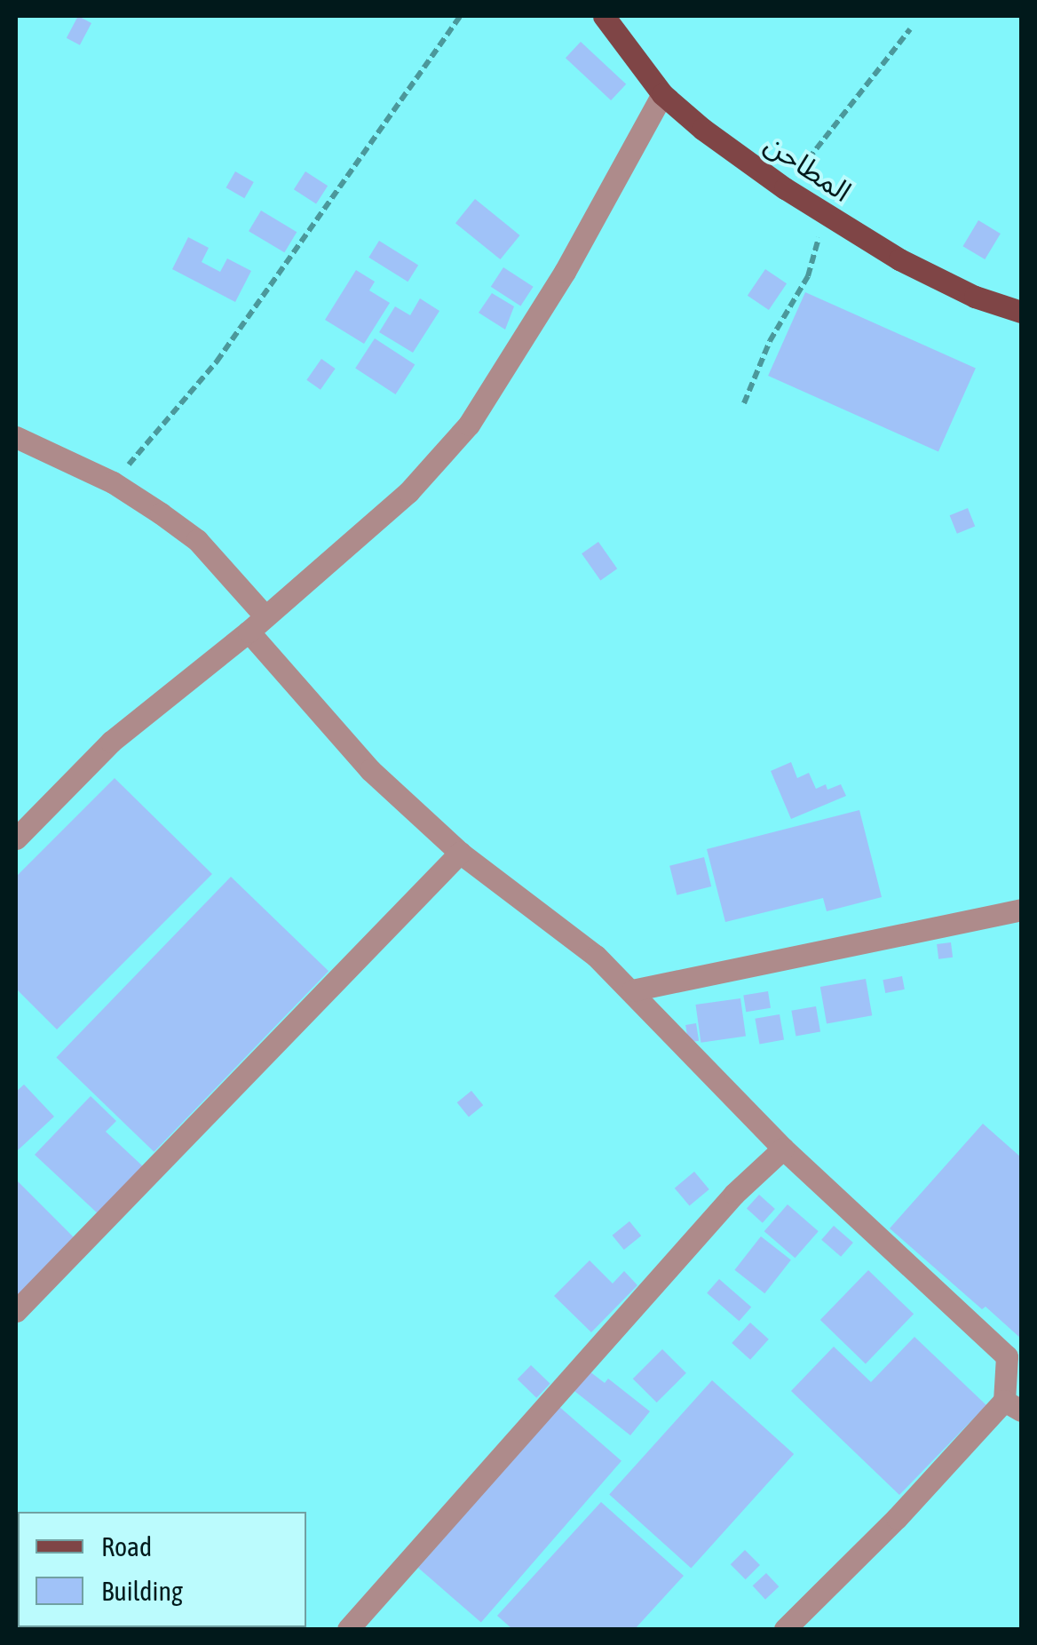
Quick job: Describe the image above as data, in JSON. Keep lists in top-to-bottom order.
{
  "streets": {
    "main road": ["المطاحن"]
  },
  "legend": ["Road", "Building"]
}
